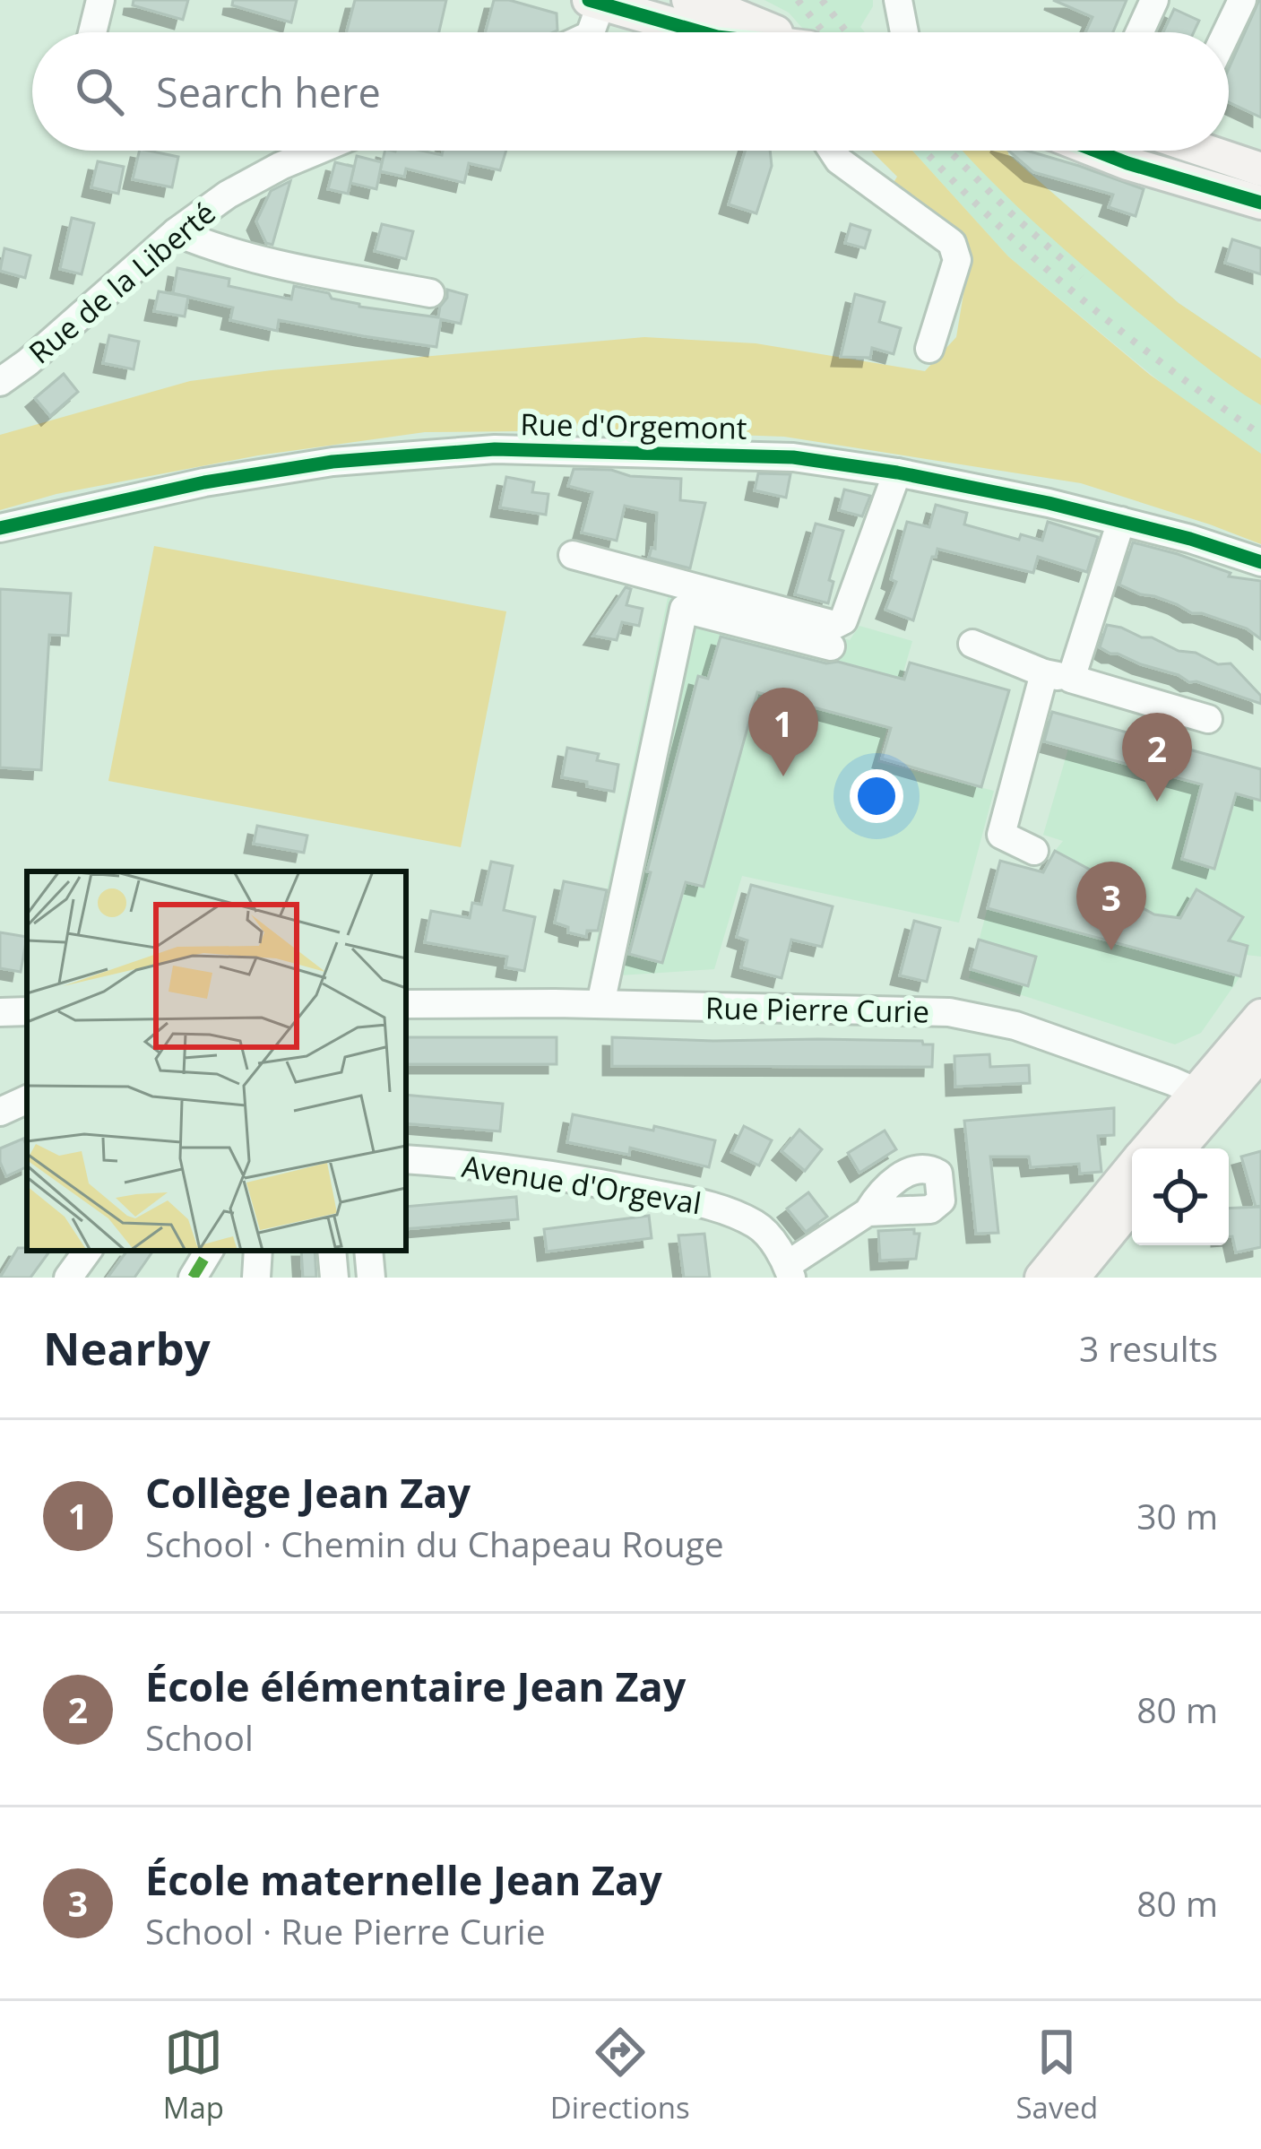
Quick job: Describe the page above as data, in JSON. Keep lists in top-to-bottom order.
{
  "streets": {
    "street": [
      "Rue de la Liberté",
      "Rue d'Orgemont",
      "Rue Pierre Curie",
      "Avenue d'Orgeval"
    ]
  },
  "page": {
    "search": "Search here",
    "pins": ["1", "2", "3"],
    "heading": ["Nearby", "3 results"],
    "list": [
      {
        "mark": "1",
        "name": "Collège Jean Zay",
        "note": "School · Chemin du Chapeau Rouge",
        "value": "30 m"
      },
      {
        "mark": "2",
        "name": "École élémentaire Jean Zay",
        "note": "School",
        "value": "80 m"
      },
      {
        "mark": "3",
        "name": "École maternelle Jean Zay",
        "note": "School · Rue Pierre Curie",
        "value": "80 m"
      }
    ],
    "nav": ["Map", "Directions", "Saved"]
  }
}
